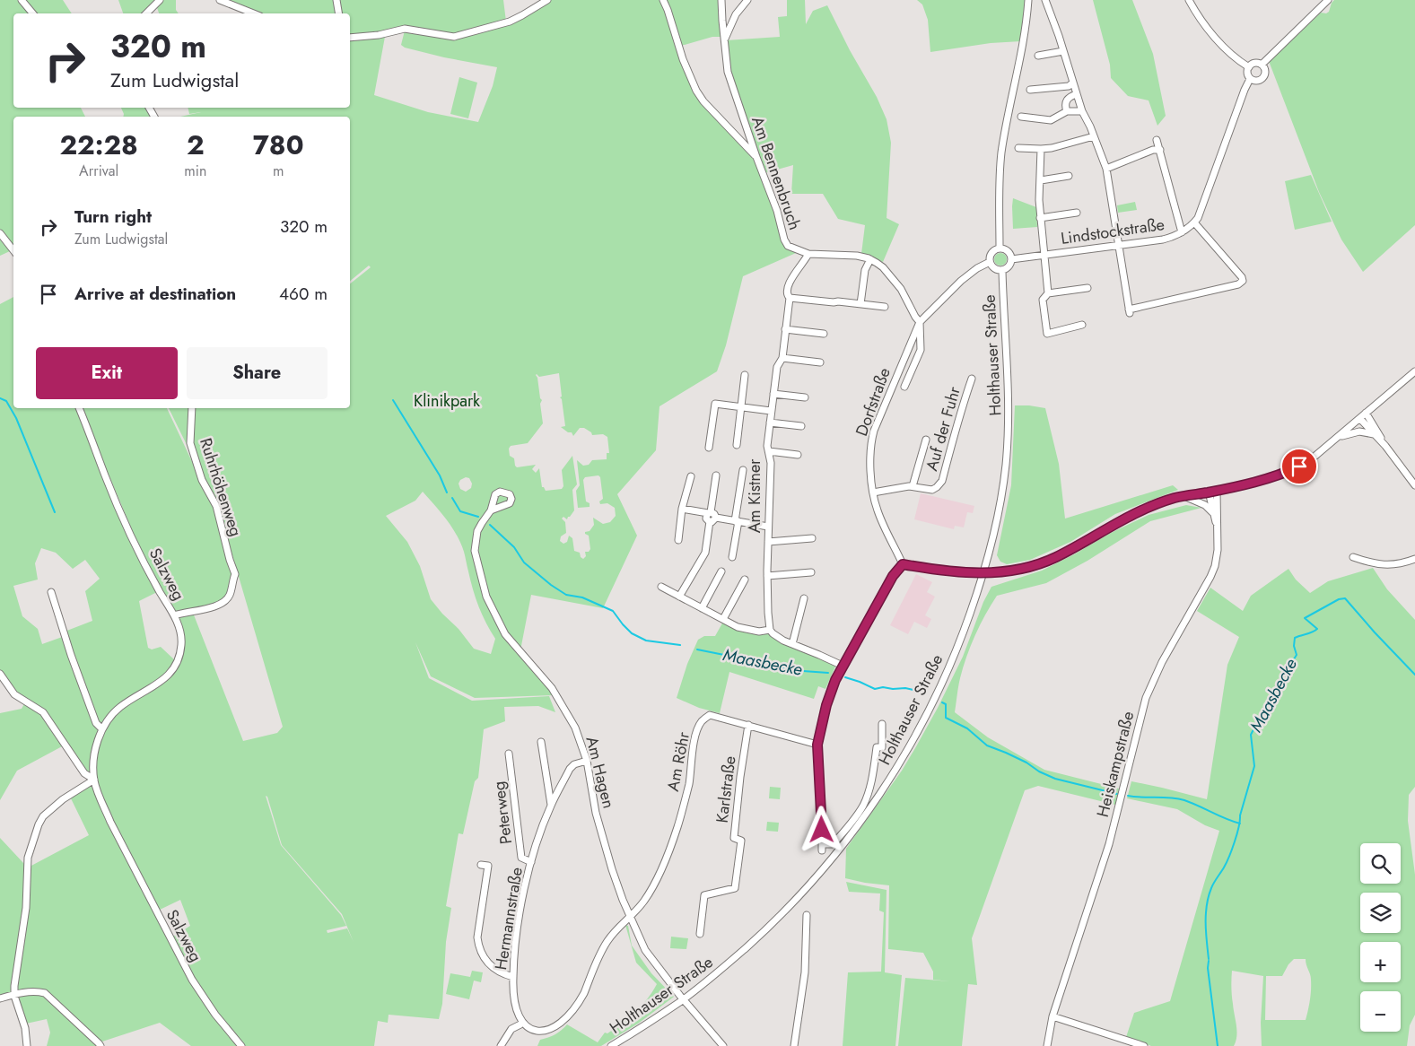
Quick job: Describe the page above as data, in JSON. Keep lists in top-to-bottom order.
{
  "streets": {
    "street": [
      "Am Bennenbruch",
      "Lindstockstraße",
      "Holthauser Straße",
      "Dorfstraße",
      "Auf der Fuhr",
      "Ruhrhöhenweg",
      "Am Kistner",
      "Salzweg",
      "Am Röhr",
      "Heiskampstraße",
      "Am Hagen",
      "Karlstraße",
      "Peterweg",
      "Hermannstraße"
    ]
  },
  "crossings": [
    ["Am Bennenbruch", "Dorfstraße"],
    ["Am Bennenbruch", "Am Kistner"],
    ["Lindstockstraße", "Holthauser Straße"],
    ["Lindstockstraße", "Dorfstraße"],
    ["Holthauser Straße", "Dorfstraße"],
    ["Holthauser Straße", "Am Hagen"],
    ["Dorfstraße", "Auf der Fuhr"],
    ["Ruhrhöhenweg", "Salzweg"],
    ["Am Röhr", "Am Hagen"],
    ["Am Röhr", "Karlstraße"],
    ["Am Hagen", "Hermannstraße"],
    ["Peterweg", "Hermannstraße"]
  ],
  "water": ["Maasbecke"],
  "parks": ["Klinikpark"],
  "page": {
    "turn": ["320 m", "Zum Ludwigstal"],
    "eta": [
      "22:28",
      "Arrival",
      "2",
      "min",
      "780",
      "m"
    ],
    "list": [
      {
        "name": "Turn right",
        "note": "Zum Ludwigstal",
        "value": "320 m"
      },
      {
        "name": "Arrive at destination",
        "value": "460 m"
      }
    ],
    "buttons": ["Exit", "Share"],
    "map_buttons": ["+", "−"]
  }
}
